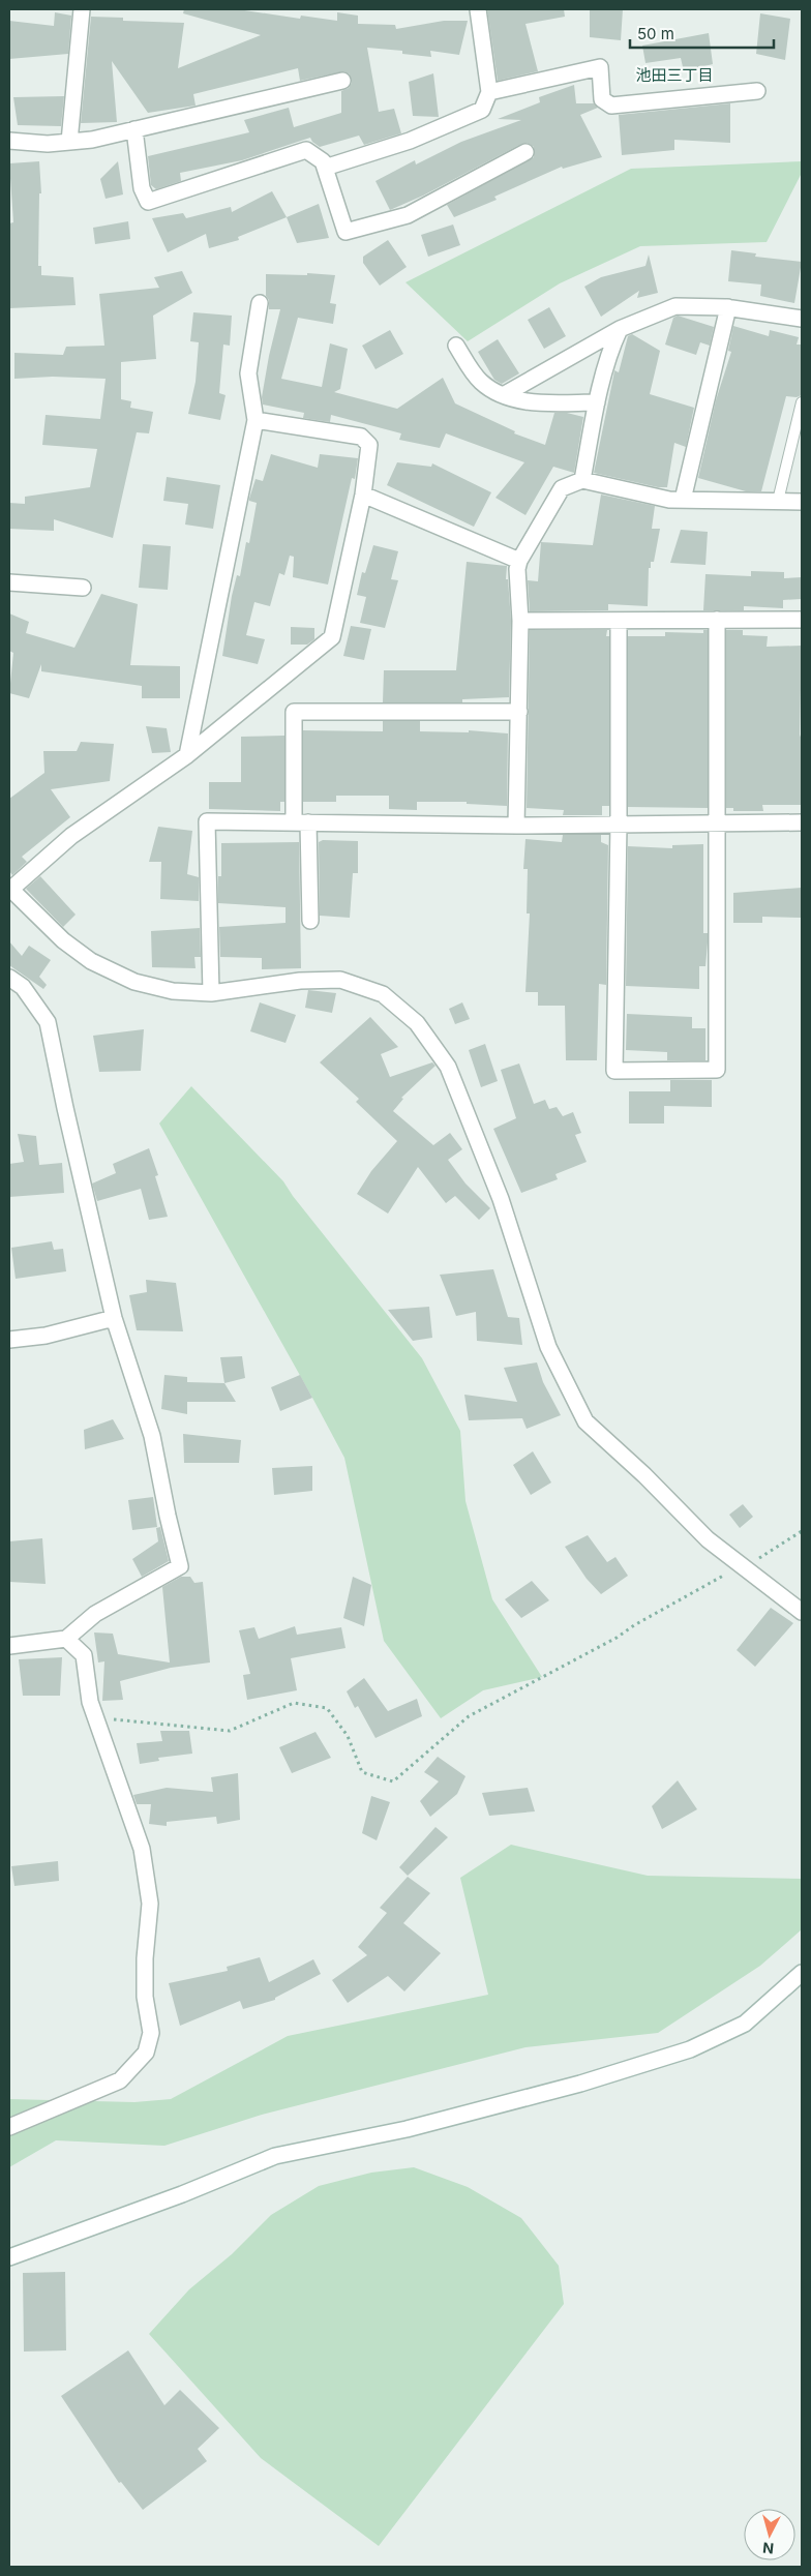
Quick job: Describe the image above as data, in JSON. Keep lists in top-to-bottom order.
{
  "districts": ["池田三丁目"],
  "scale_bar": "50 m",
  "north": "bottom"
}
